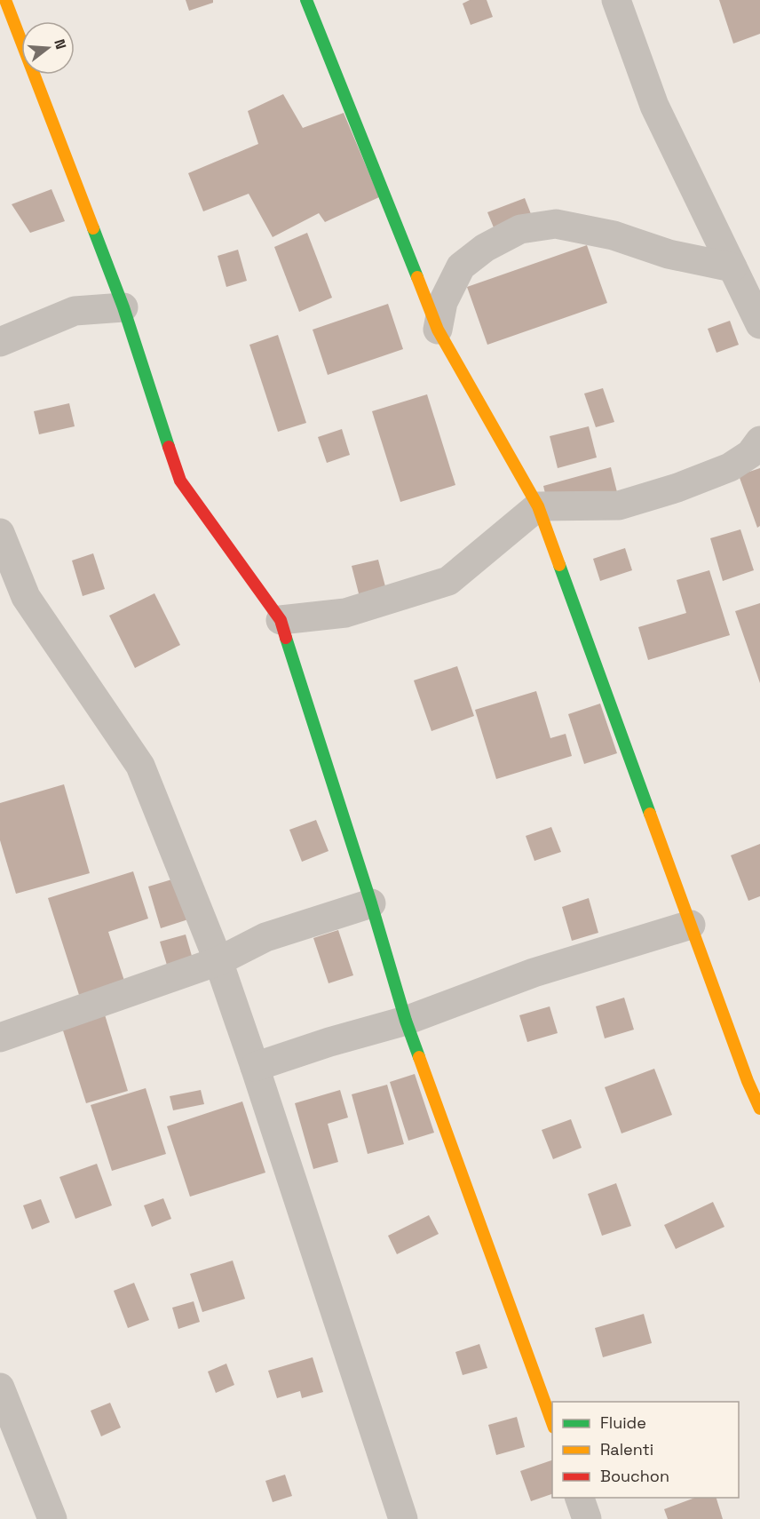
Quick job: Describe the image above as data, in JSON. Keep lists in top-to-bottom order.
{
  "legend": ["Fluide", "Ralenti", "Bouchon"],
  "north": "right"
}
